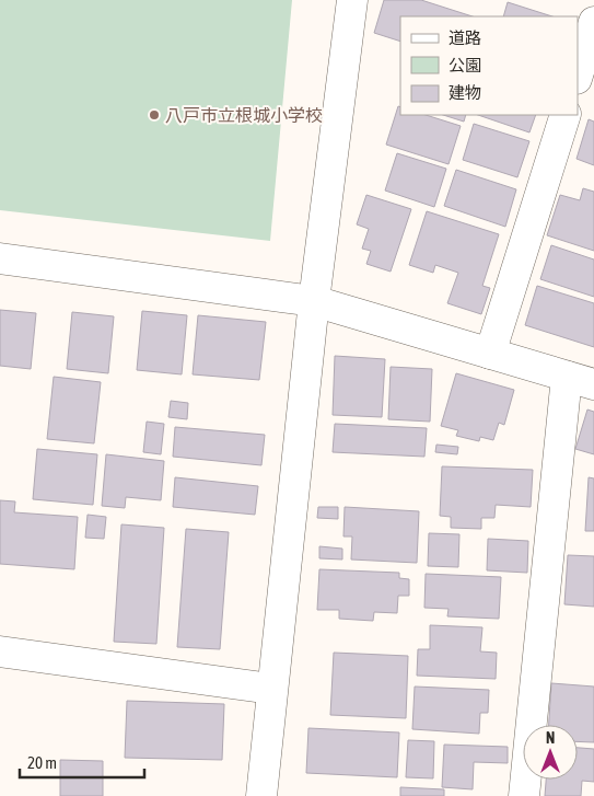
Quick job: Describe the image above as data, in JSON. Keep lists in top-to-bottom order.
{
  "places": ["八戸市立根城小学校"],
  "legend": ["道路", "公園", "建物"],
  "scale_bar": "20 m",
  "north": "top"
}
